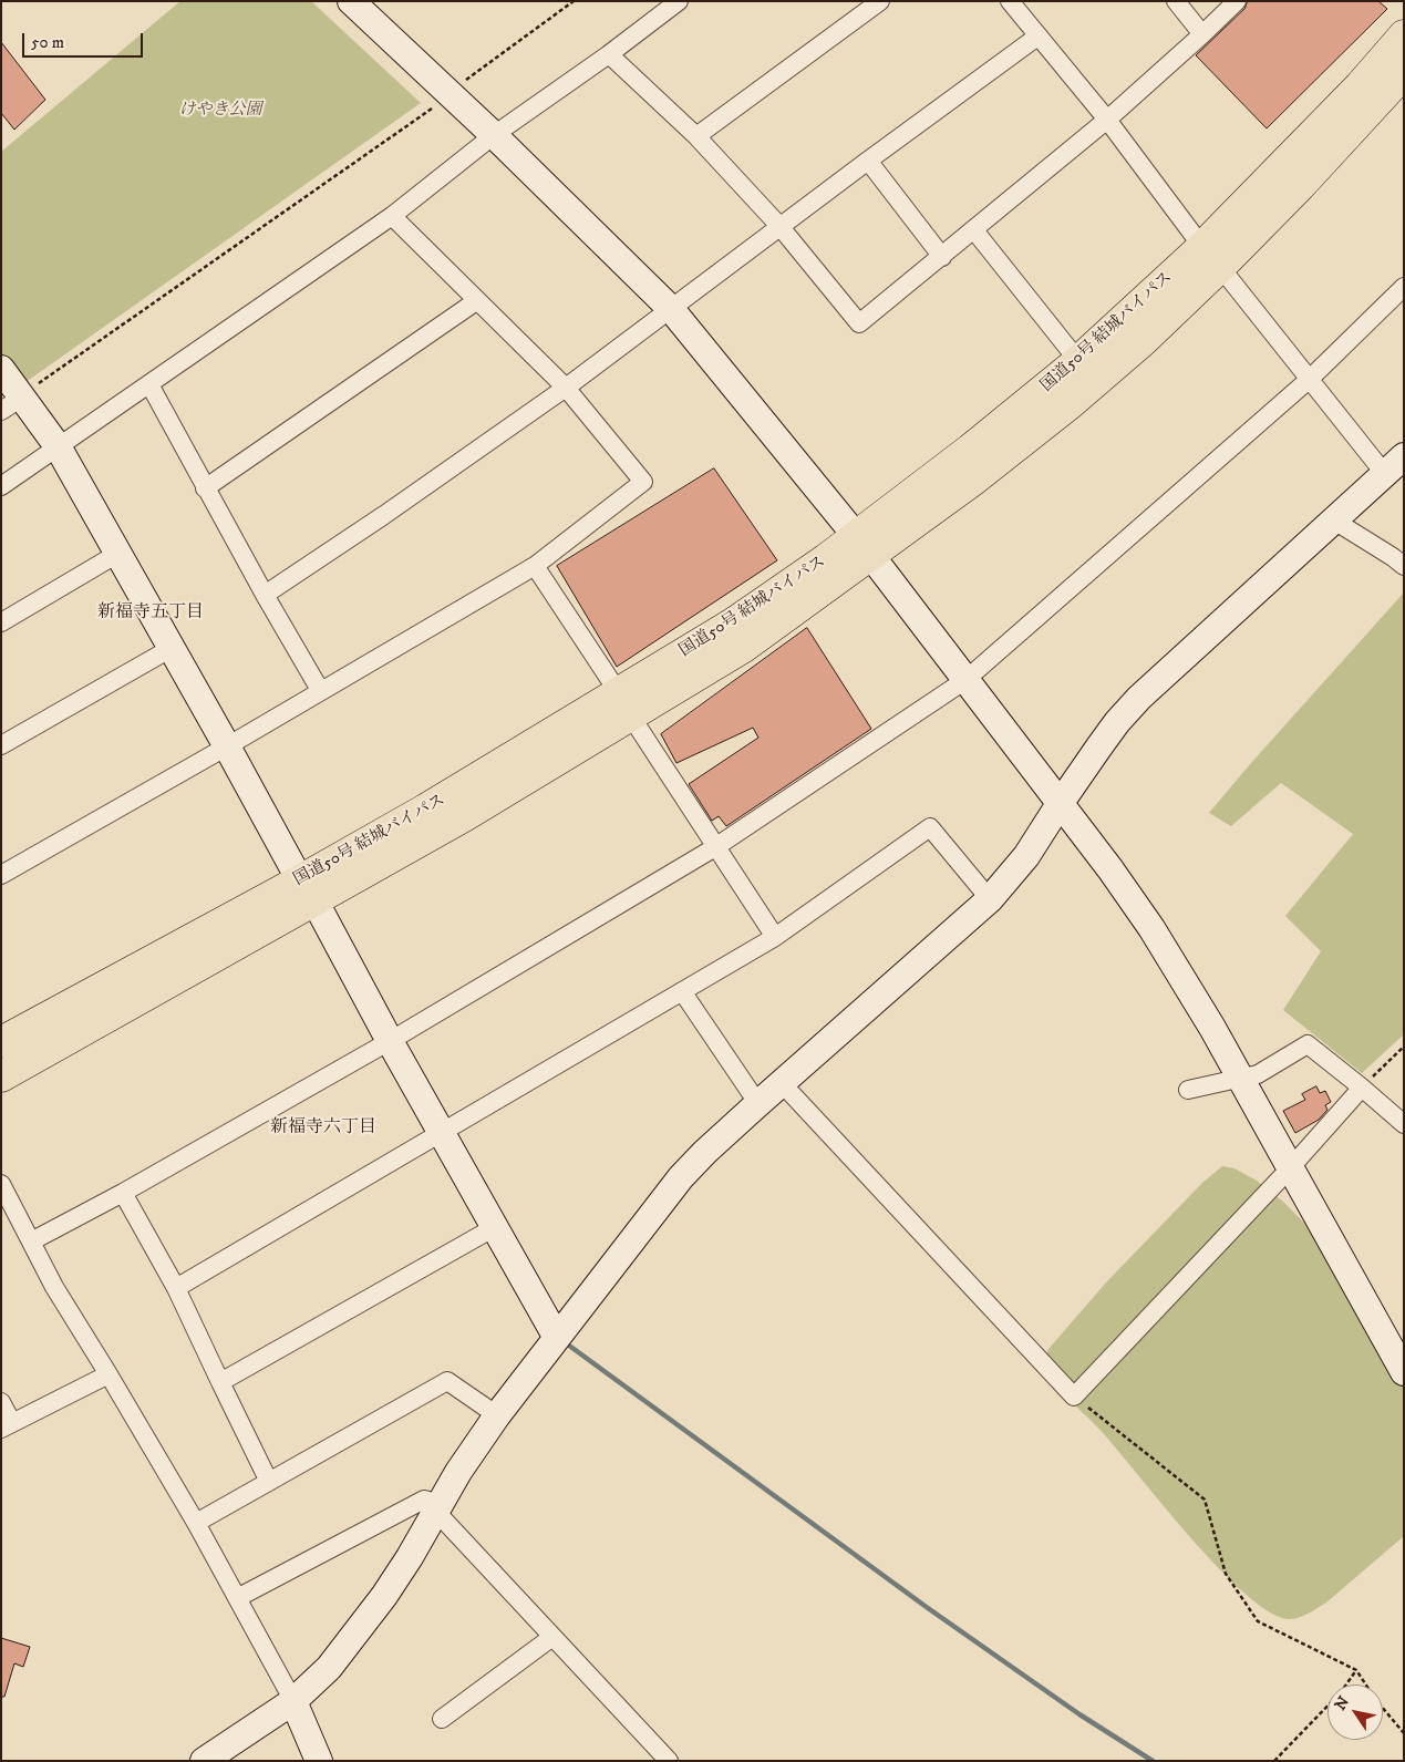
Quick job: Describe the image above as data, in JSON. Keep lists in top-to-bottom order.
{
  "streets": {
    "highway": ["国道50号 結城バイパス"]
  },
  "districts": ["新福寺五丁目", "新福寺六丁目"],
  "parks": ["けやき公園"],
  "scale_bar": "50 m",
  "north": "top left"
}
